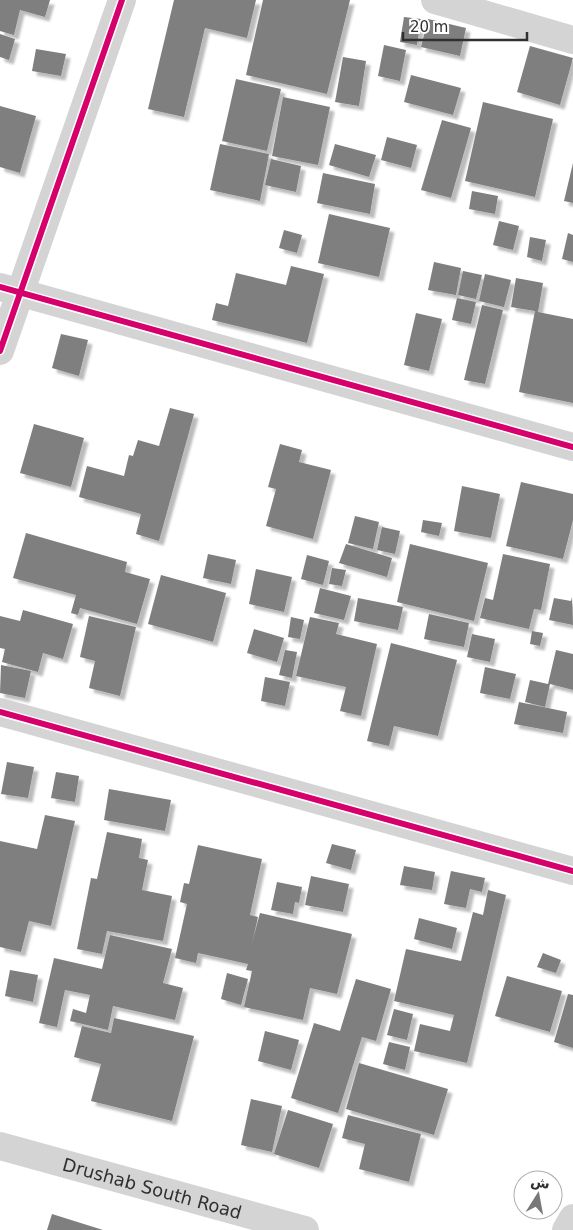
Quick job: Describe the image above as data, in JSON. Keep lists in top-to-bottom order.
{
  "streets": {
    "street": ["Drushab South Road"]
  },
  "scale_bar": "20 m",
  "north": "top"
}
